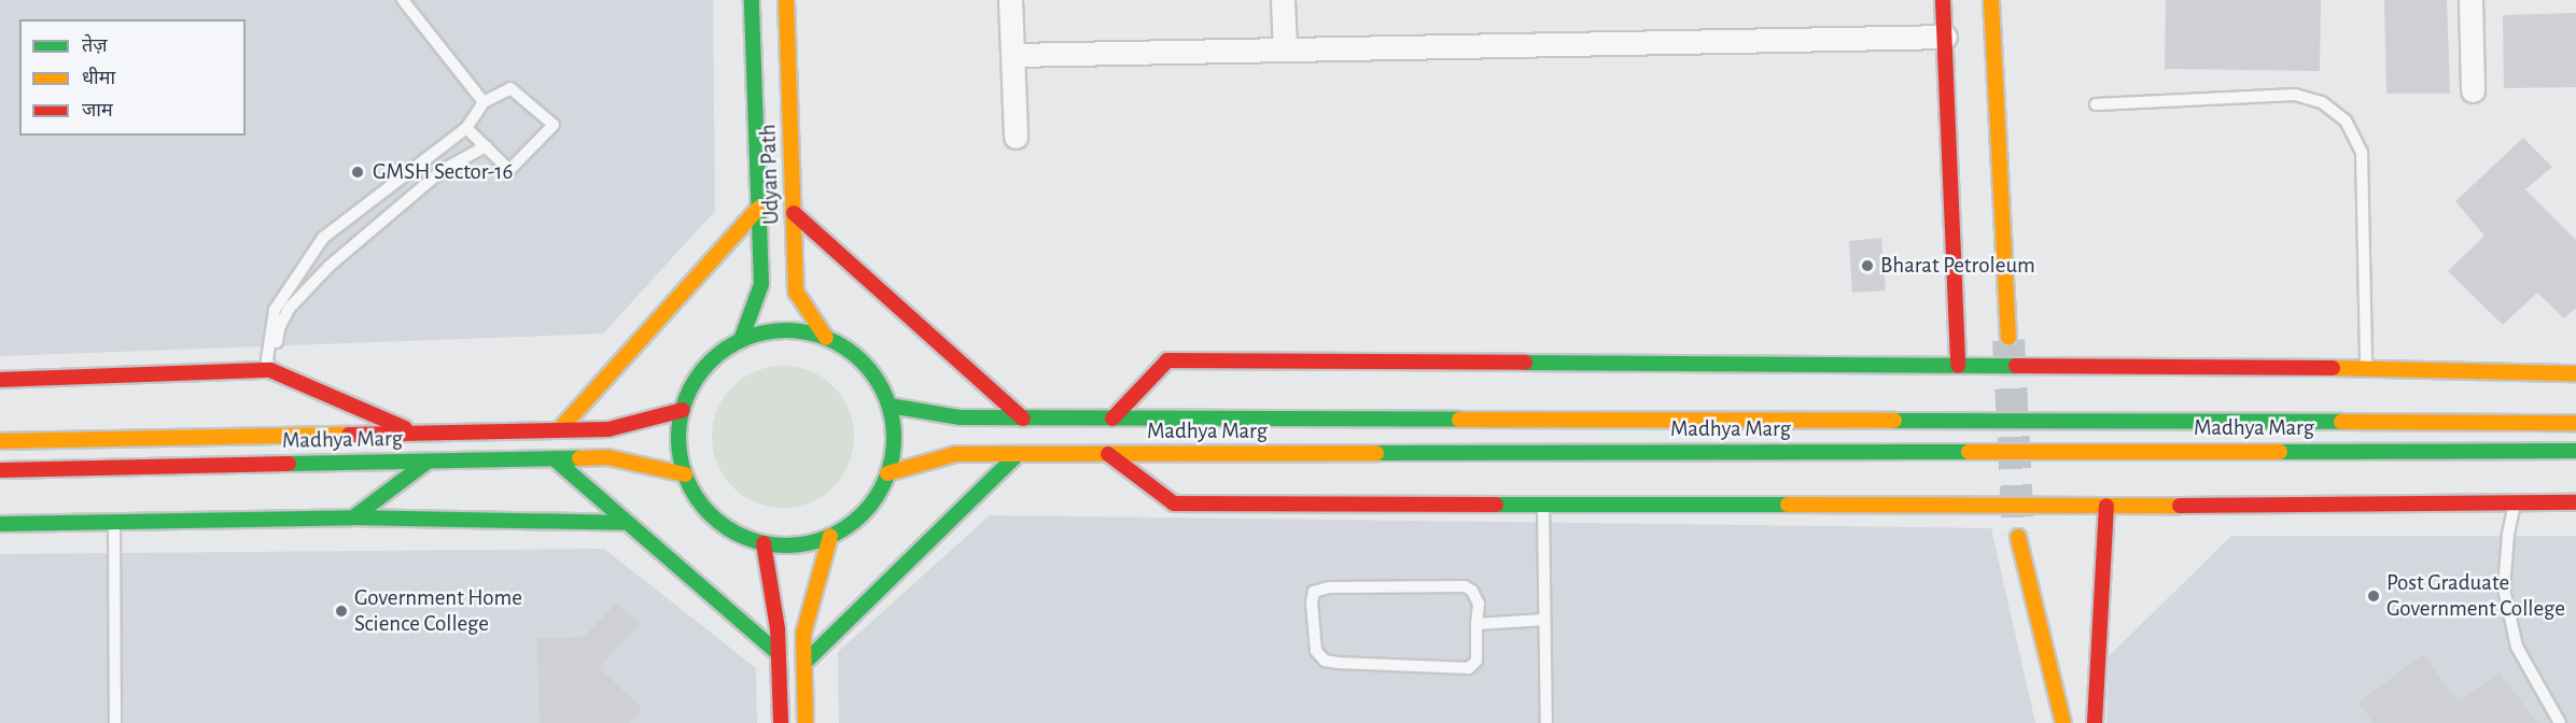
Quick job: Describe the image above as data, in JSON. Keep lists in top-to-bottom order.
{
  "streets": {
    "main road": ["Udyan Path", "Madhya Marg"]
  },
  "crossings": [
    ["Udyan Path", "Madhya Marg"]
  ],
  "places": [
    "GMSH Sector-16",
    "Bharat Petroleum",
    "Post Graduate Government College",
    "Government Home Science College"
  ],
  "legend": ["तेज़", "धीमा", "जाम"]
}
